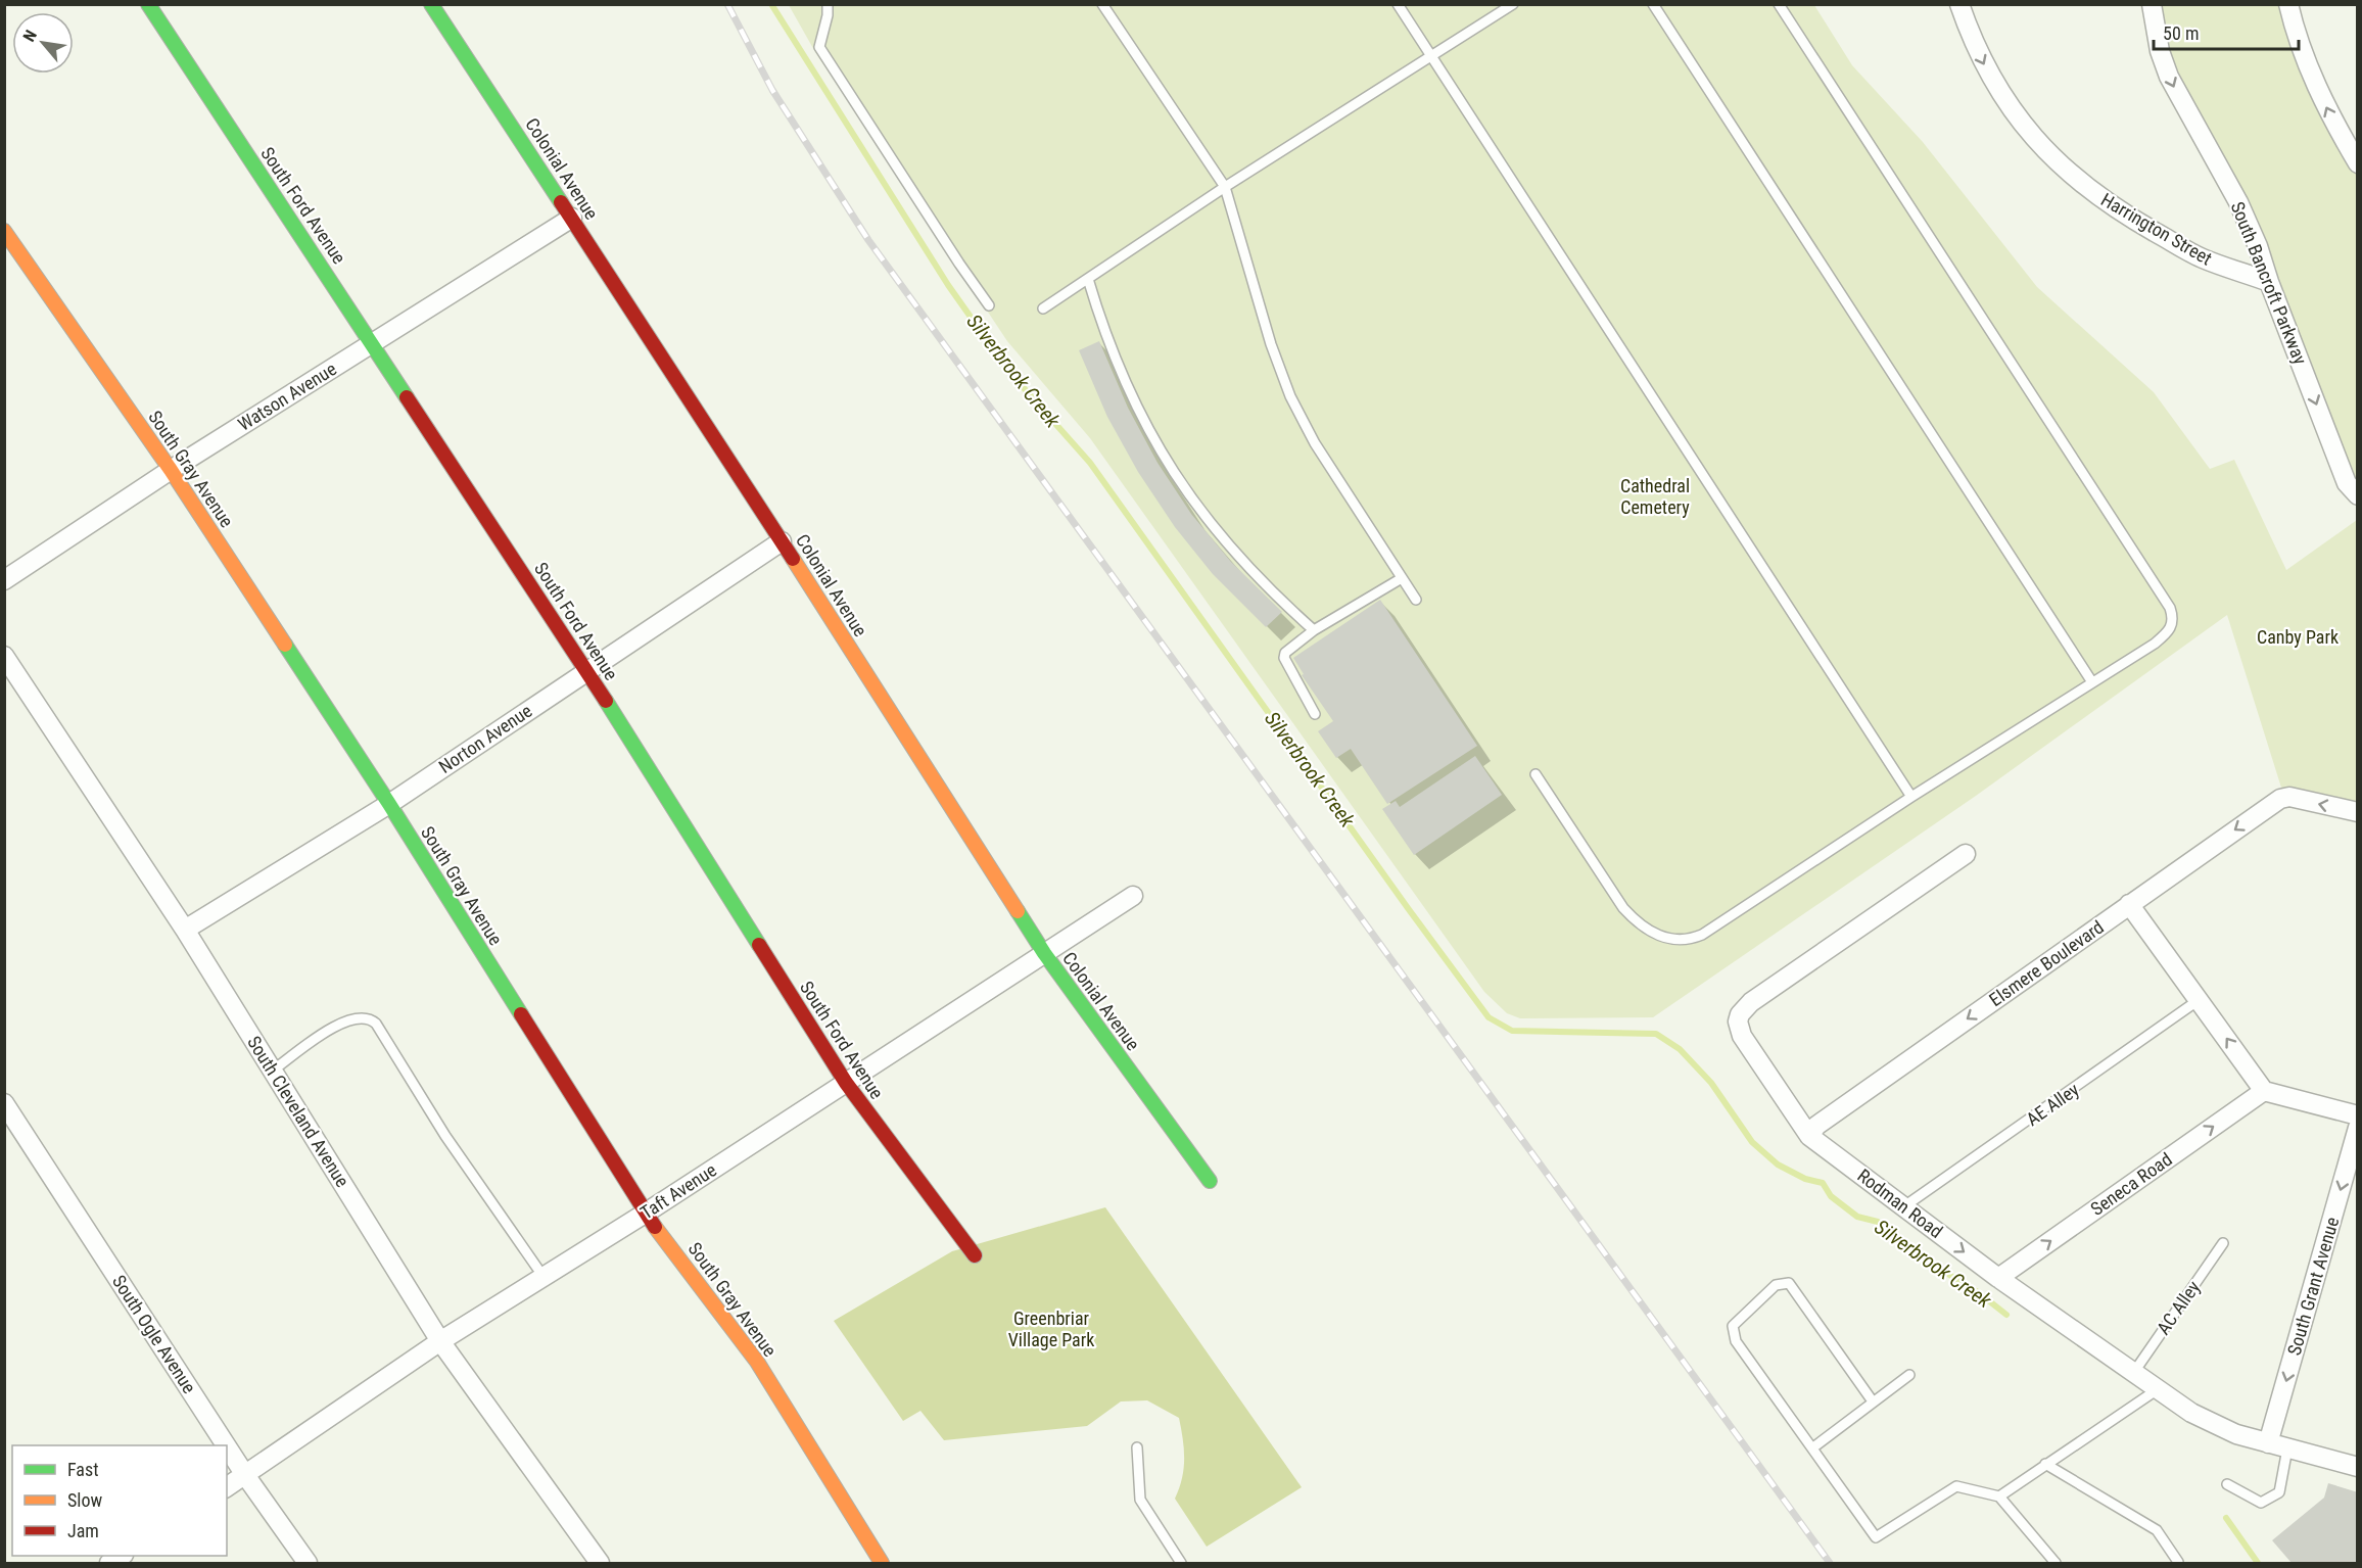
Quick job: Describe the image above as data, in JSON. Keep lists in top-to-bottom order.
{
  "streets": {
    "street": [
      "Colonial Avenue",
      "South Ford Avenue",
      "Harrington Street",
      "South Bancroft Parkway",
      "Watson Avenue",
      "South Gray Avenue",
      "Norton Avenue",
      "Elsmere Boulevard",
      "South Cleveland Avenue",
      "Seneca Road",
      "Taft Avenue",
      "Rodman Road",
      "South Grant Avenue",
      "South Ogle Avenue"
    ],
    "lane": ["AE Alley", "AC Alley"]
  },
  "crossings": [
    ["Colonial Avenue", "Watson Avenue"],
    ["Colonial Avenue", "Norton Avenue"],
    ["Colonial Avenue", "Taft Avenue"],
    ["South Ford Avenue", "Watson Avenue"],
    ["South Ford Avenue", "Norton Avenue"],
    ["South Ford Avenue", "Taft Avenue"],
    ["Harrington Street", "South Bancroft Parkway"],
    ["Watson Avenue", "South Gray Avenue"],
    ["South Gray Avenue", "Norton Avenue"],
    ["South Gray Avenue", "Taft Avenue"],
    ["Norton Avenue", "South Cleveland Avenue"],
    ["Elsmere Boulevard", "Rodman Road"],
    ["AE Alley", "Rodman Road"],
    ["South Cleveland Avenue", "Taft Avenue"],
    ["Seneca Road", "Rodman Road"],
    ["Taft Avenue", "South Ogle Avenue"],
    ["Rodman Road", "South Grant Avenue"],
    ["Rodman Road", "AC Alley"]
  ],
  "one_way": [
    "Harrington Street",
    "Elsmere Boulevard",
    "Seneca Road",
    "South Grant Avenue"
  ],
  "water": ["Silverbrook Creek"],
  "parks": ["Cathedral Cemetery", "Canby Park", "Greenbriar Village Park"],
  "legend": ["Fast", "Slow", "Jam"],
  "scale_bar": "50 m",
  "north": "top left"
}
